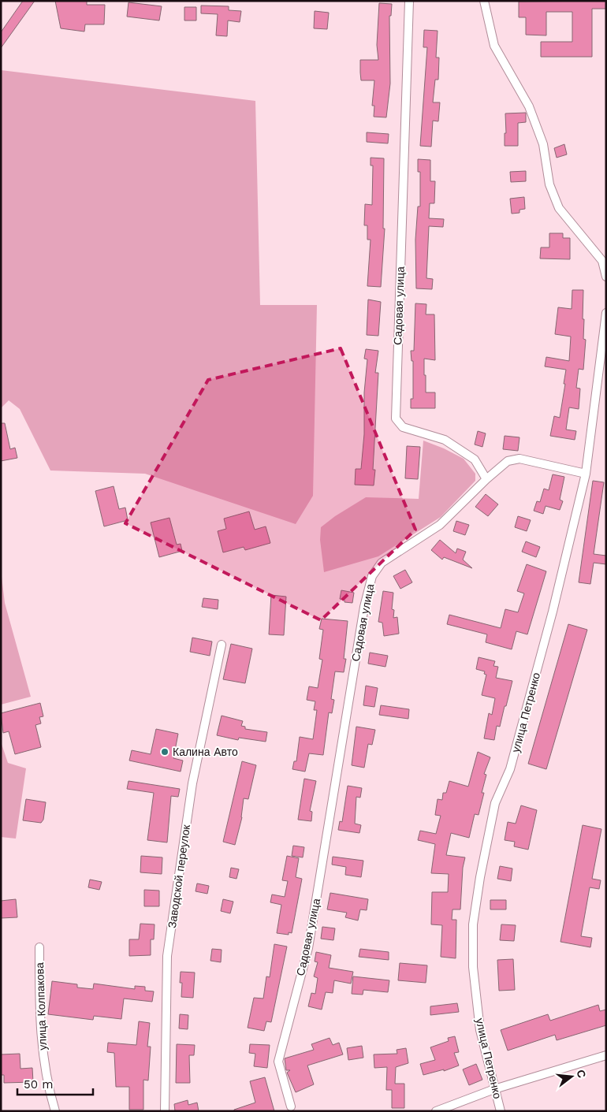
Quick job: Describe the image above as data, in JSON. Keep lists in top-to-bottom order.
{
  "streets": {
    "street": [
      "Садовая улица",
      "улица Петренко",
      "Заводской переулок",
      "улица Колпакова"
    ]
  },
  "places": ["Калина Авто"],
  "scale_bar": "50 m",
  "north": "right"
}
